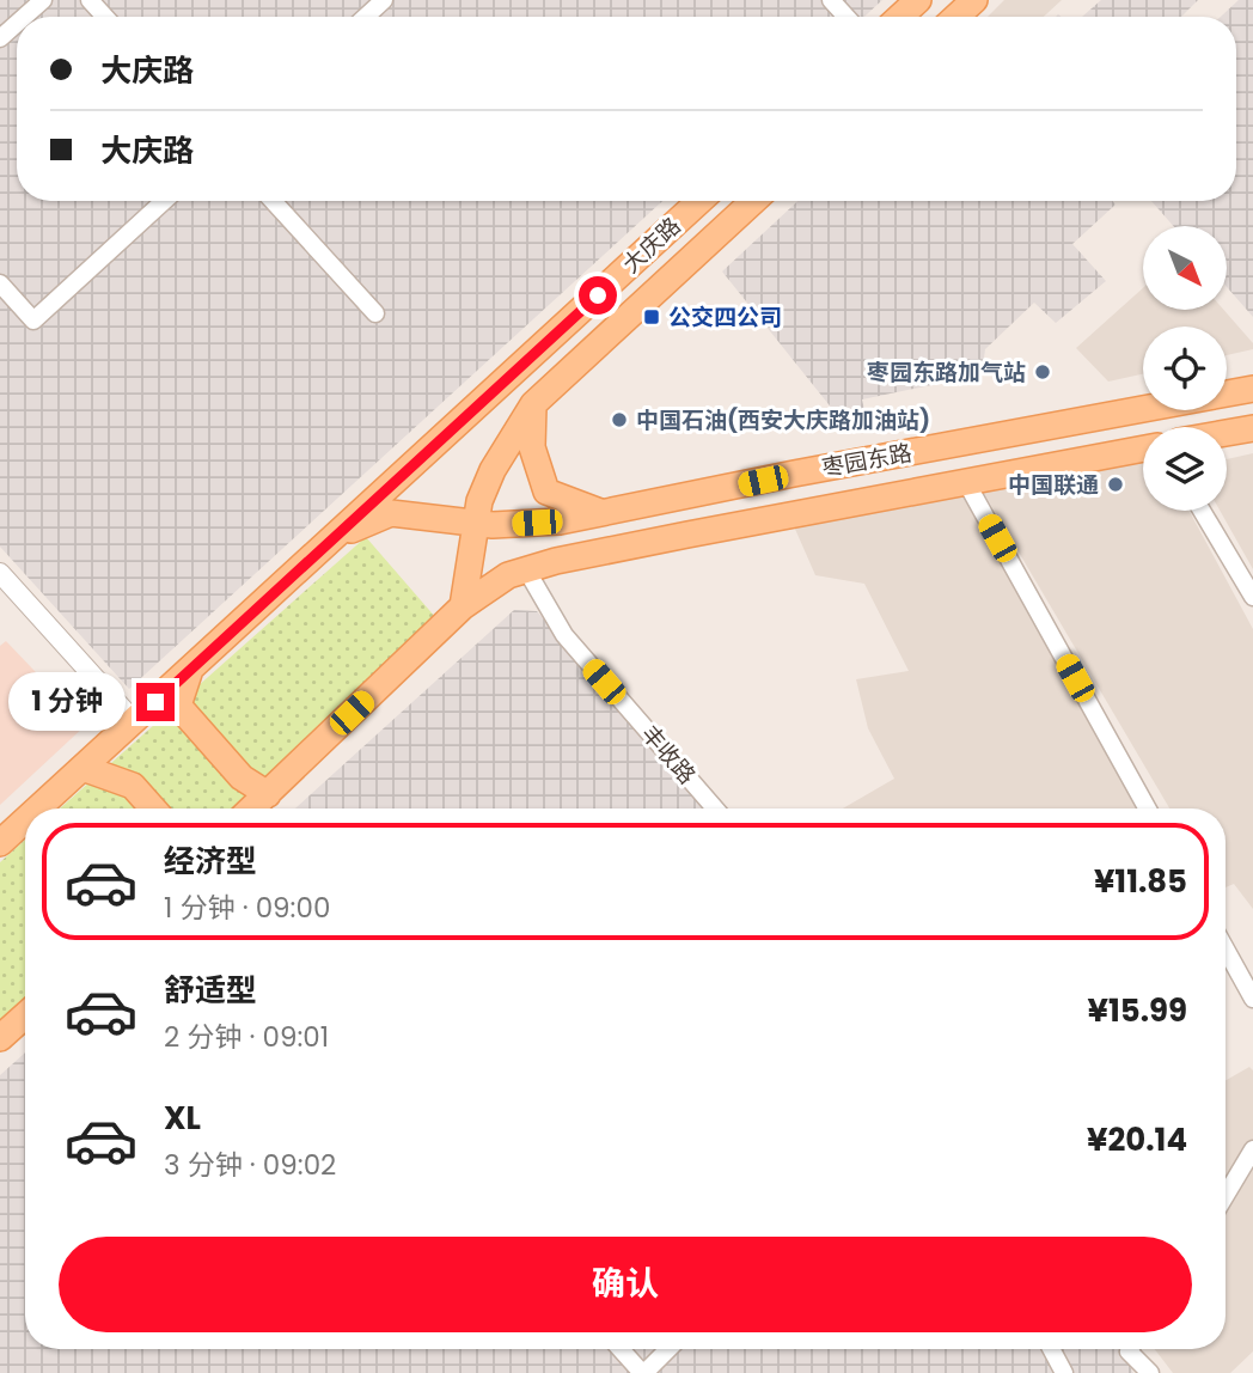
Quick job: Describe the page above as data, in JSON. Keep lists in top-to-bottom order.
{
  "streets": {
    "main road": ["大庆路", "枣园东路"],
    "street": ["丰收路"]
  },
  "crossings": [
    ["大庆路", "枣园东路"],
    ["枣园东路", "丰收路"]
  ],
  "places": {
    "transit": ["公交四公司"],
    "other": ["枣园东路加气站", "中国石油(西安大庆路加油站)", "中国联通"]
  },
  "north": "bottom right",
  "page": {
    "banner": ["大庆路", "大庆路"],
    "bubble": "1 分钟",
    "list": [
      {
        "name": "经济型",
        "note": "1 分钟 · 09:00",
        "value": "¥11.85"
      },
      {
        "name": "舒适型",
        "note": "2 分钟 · 09:01",
        "value": "¥15.99"
      },
      {
        "name": "XL",
        "note": "3 分钟 · 09:02",
        "value": "¥20.14"
      }
    ],
    "buttons": "确认"
  }
}
